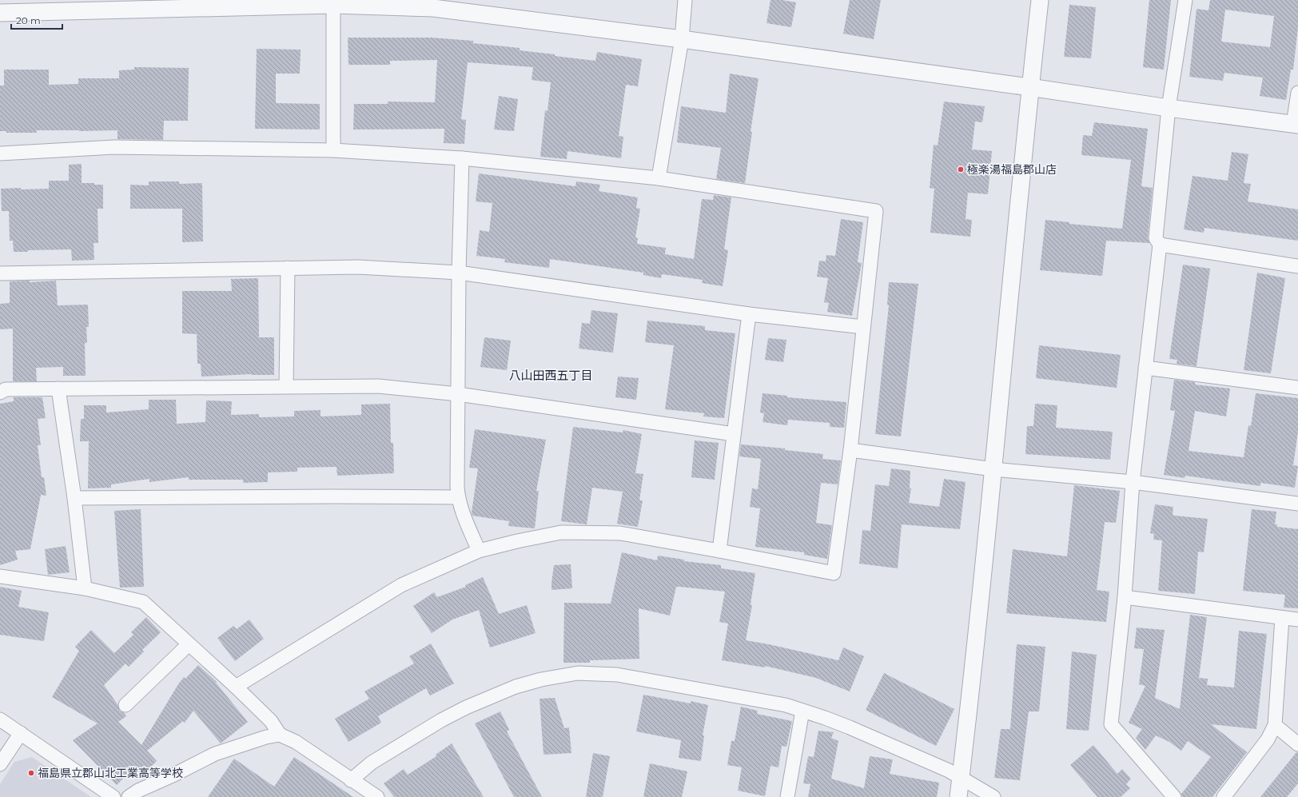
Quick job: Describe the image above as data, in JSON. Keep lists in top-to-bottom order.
{
  "districts": ["八山田西五丁目"],
  "places": ["極楽湯福島郡山店", "福島県立郡山北工業高等学校"],
  "scale_bar": "20 m"
}
